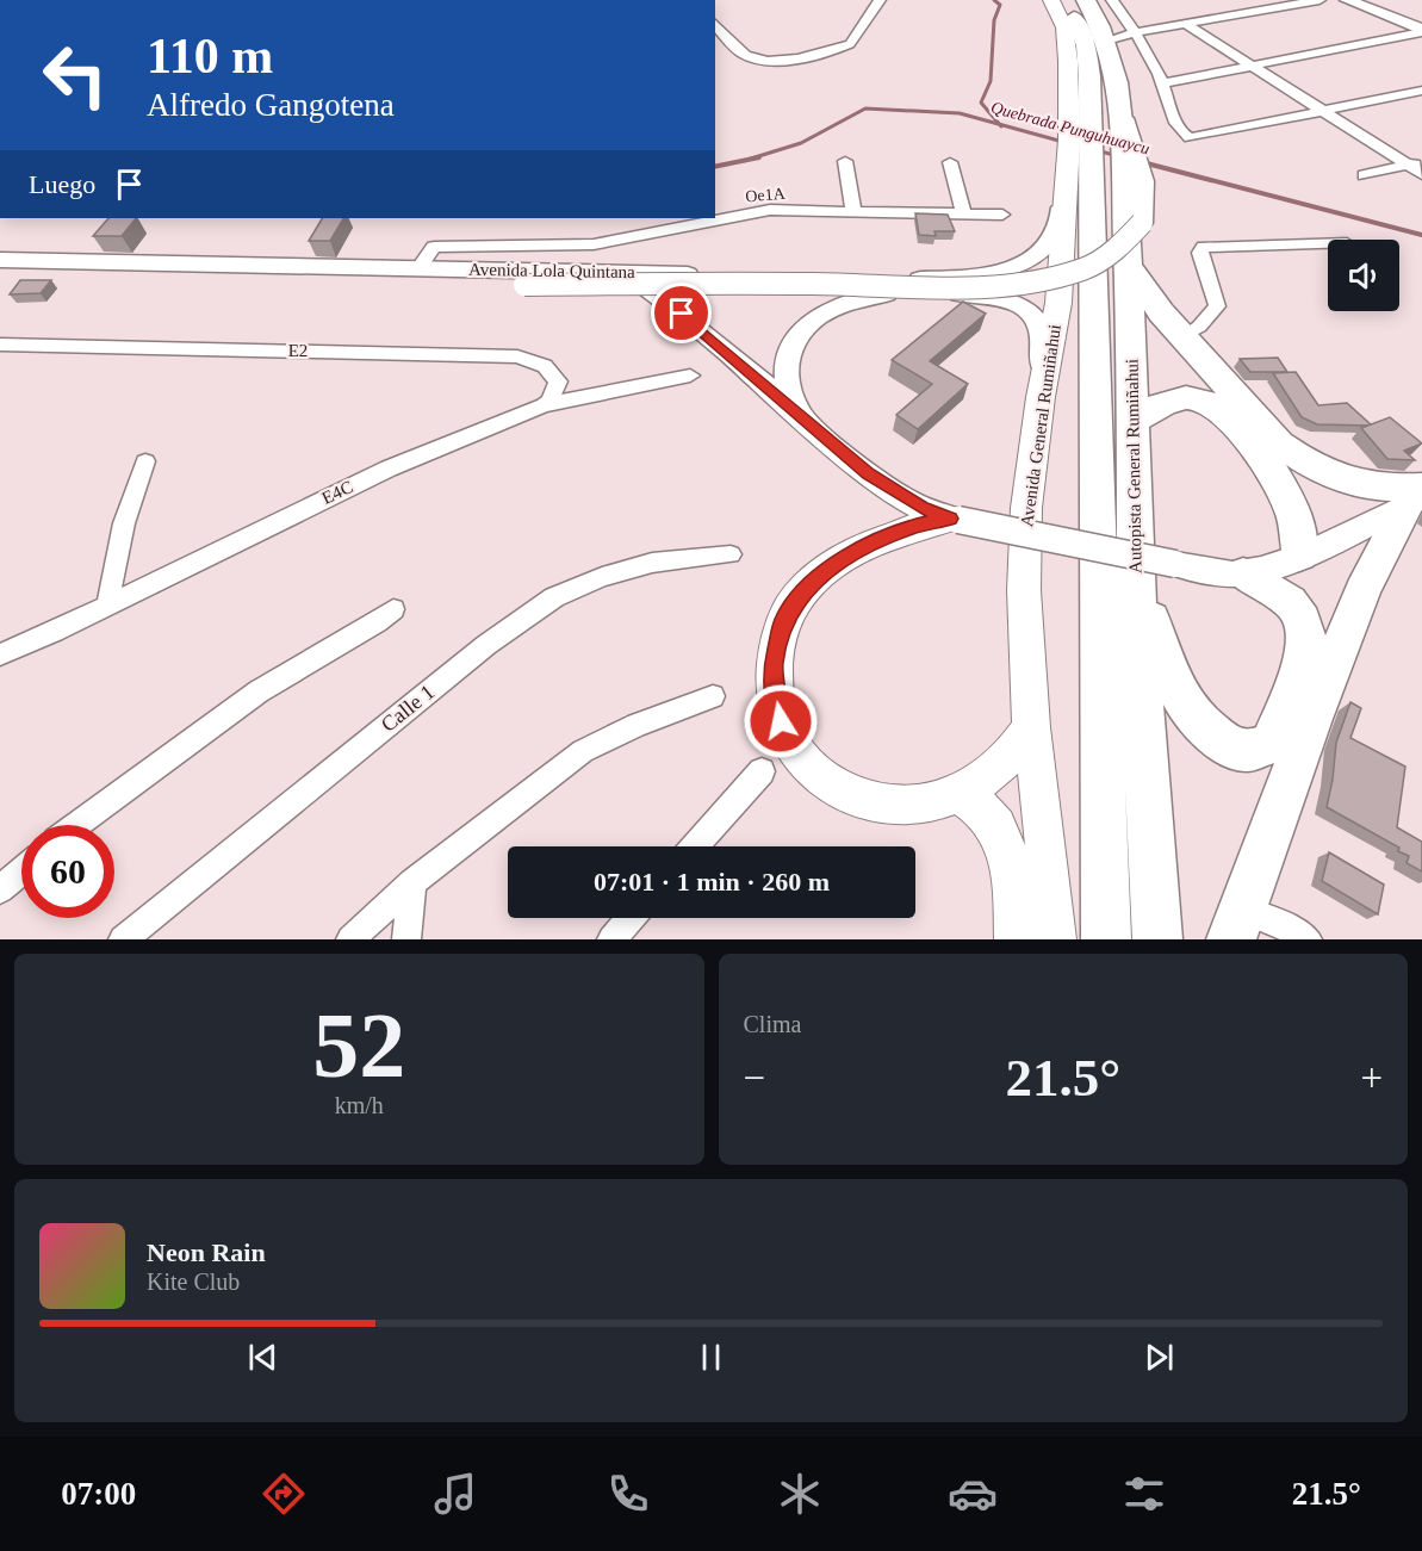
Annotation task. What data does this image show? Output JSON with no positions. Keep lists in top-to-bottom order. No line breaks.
{"streets":{"highway":["Autopista General Rumiñahui"],"main road":["Avenida Lola Quintana","Avenida General Rumiñahui"],"street":["Oe1A","E2","E4C","Calle 1"]},"crossings":[["Oe1A","Avenida Lola Quintana"],["Avenida Lola Quintana","Avenida General Rumiñahui"],["Avenida Lola Quintana","Autopista General Rumiñahui"],["E2","E4C"],["Avenida General Rumiñahui","Autopista General Rumiñahui"]],"water":["Quebrada Punguhuaycu"],"page":{"turn":["110 m","Alfredo Gangotena"],"then":"Luego","limit":"60","trip":"07:01 · 1 min · 260 m","tile":[["52","km/h"],"Clima"],"heat":["−","21.5°","+"],"song":["Neon Rain","Kite Club"],"tabs":["07:00","21.5°"]}}
